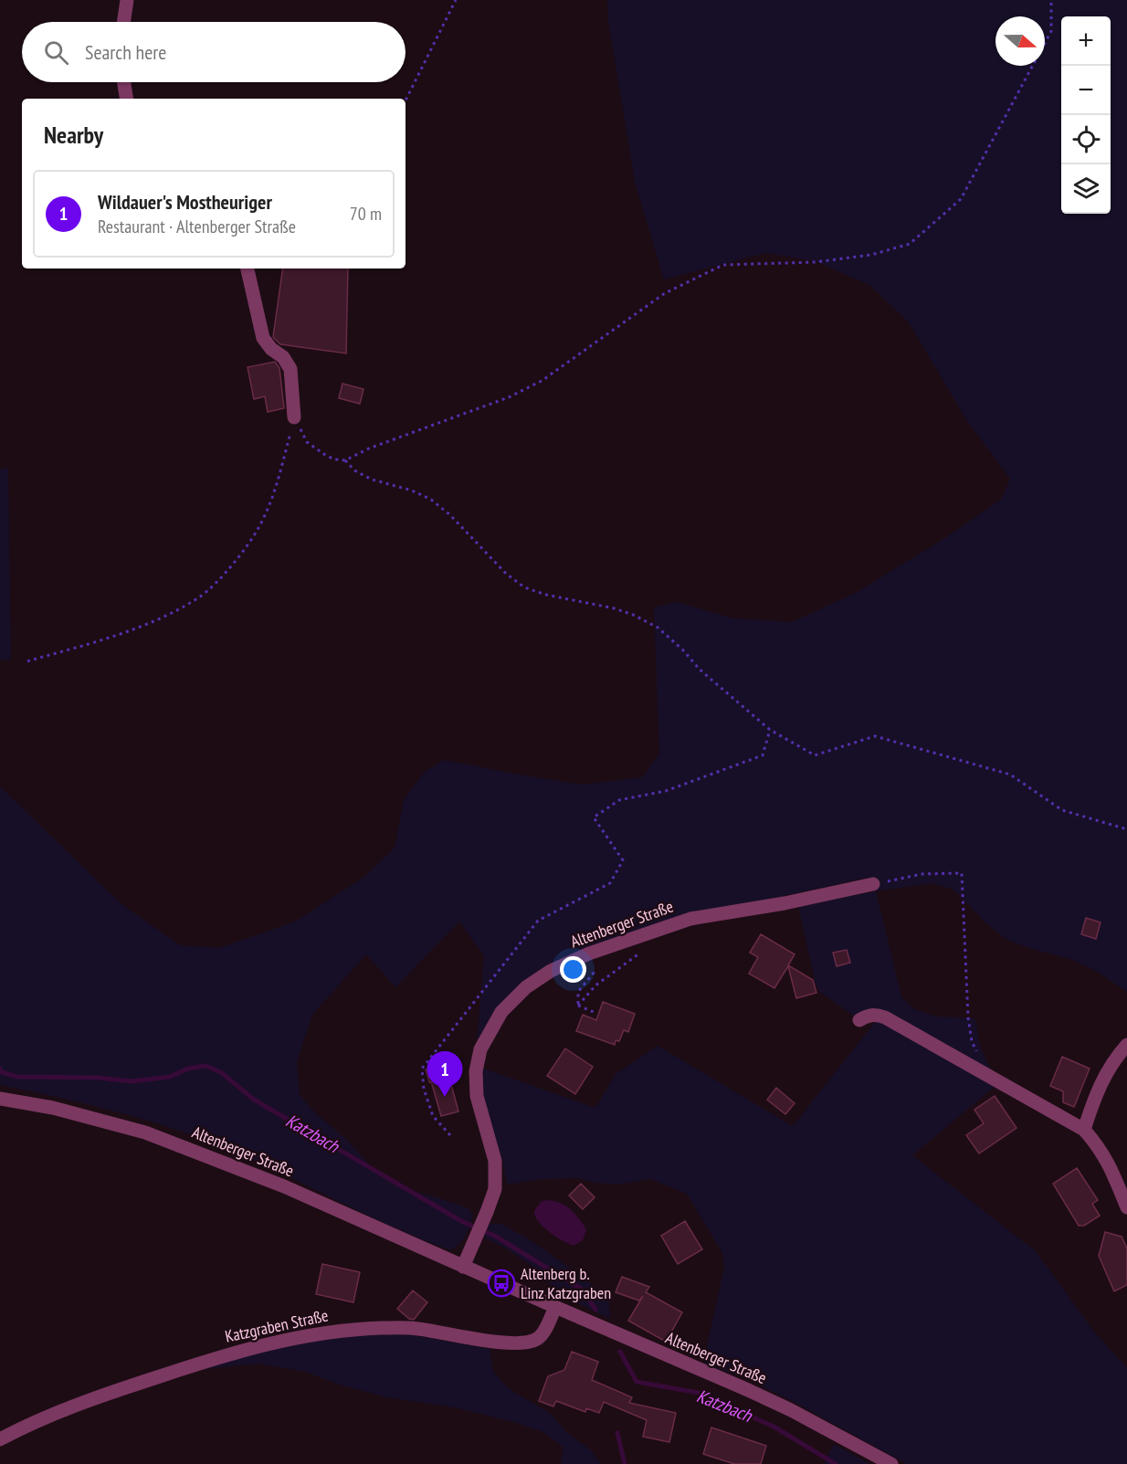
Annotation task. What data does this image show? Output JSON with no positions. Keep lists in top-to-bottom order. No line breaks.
{"streets":{"street":["Altenberger Straße","Katzgraben Straße"]},"crossings":[["Altenberger Straße","Katzgraben Straße"]],"water":["Katzbach"],"places":{"bus stop":["Altenberg b. Linz Katzgraben"]},"north":"right","page":{"map_buttons":["+","−"],"search":"Search here","heading":"Nearby","list":[{"mark":"1","name":"Wildauer's Mostheuriger","note":"Restaurant · Altenberger Straße","value":"70 m"}],"pins":"1"}}
